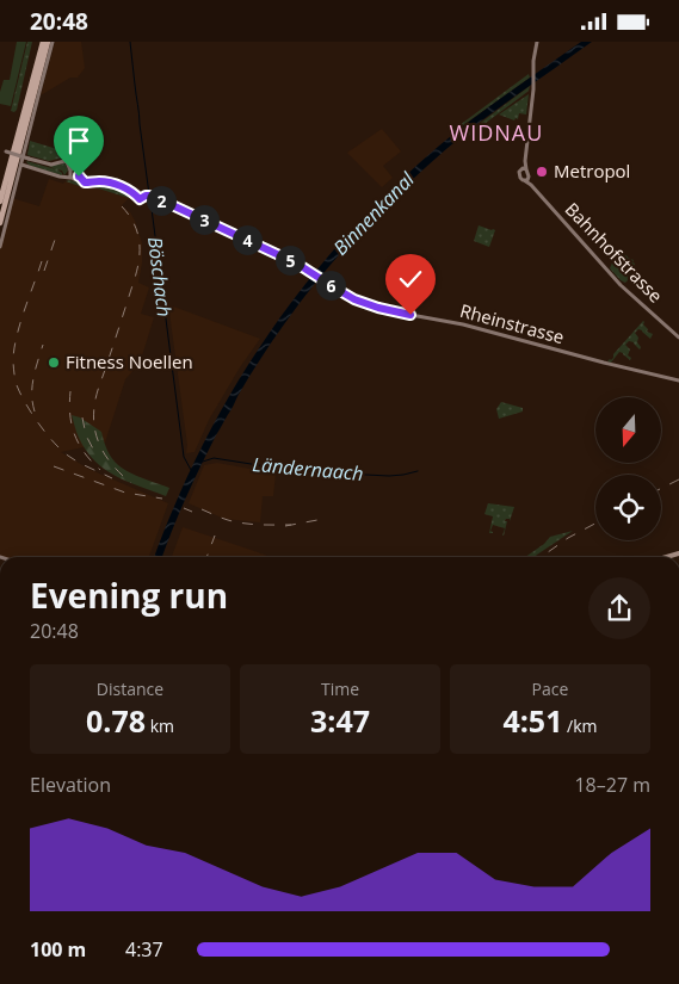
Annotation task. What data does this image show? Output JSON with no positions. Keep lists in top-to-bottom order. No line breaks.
{"streets":{"street":["Bahnhofstrasse","Rheinstrasse"]},"districts":["WIDNAU"],"water":["Binnenkanal","Böschach","Ländernaach"],"places":["Metropol","Fitness Noellen"],"north":"bottom","page":{"status":"20:48","pins":["2","3","4","5","6"],"heading":["Evening run","20:48"],"stats":[["Distance","0.78 km"],["Time","3:47"],["Pace","4:51 /km"]],"chart":["Elevation","18–27 m"],"list":[{"name":"100 m","note":"4:37"}]}}
